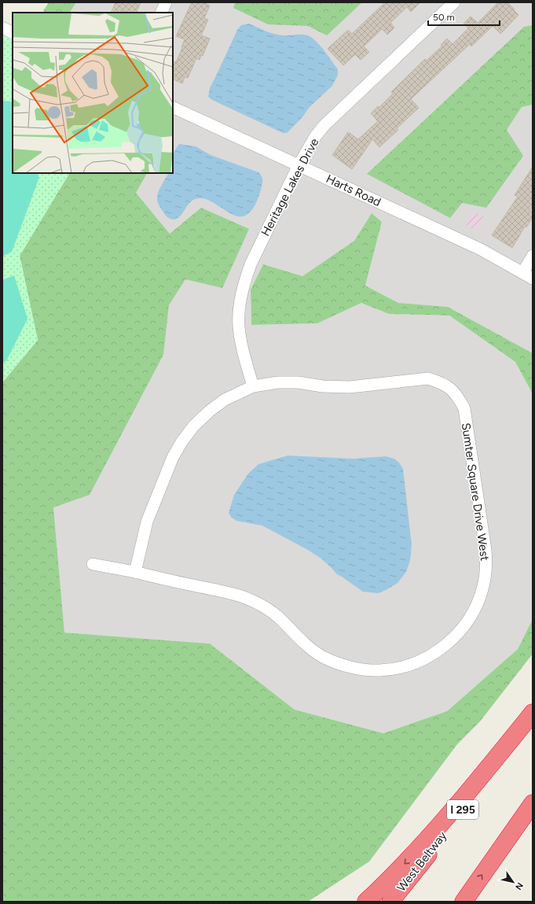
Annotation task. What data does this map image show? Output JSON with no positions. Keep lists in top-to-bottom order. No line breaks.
{"streets":{"highway":["I 295","West Beltway"],"street":["Heritage Lakes Drive","Harts Road","Sumter Square Drive West"]},"crossings":[["Heritage Lakes Drive","Harts Road"],["Heritage Lakes Drive","Sumter Square Drive West"]],"scale_bar":"50 m","north":"bottom right"}
